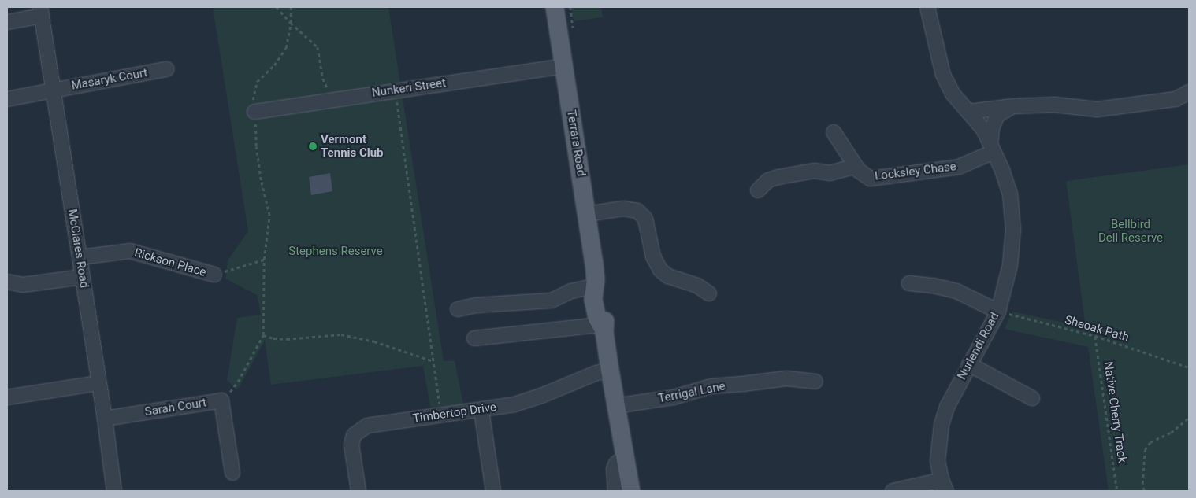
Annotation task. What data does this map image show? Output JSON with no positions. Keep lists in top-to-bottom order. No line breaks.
{"streets":{"main road":["Terrara Road"],"street":["Masaryk Court","Nunkeri Street","Locksley Chase","McClares Road","Rickson Place","Nurlendi Road","Terrigal Lane","Sarah Court","Timbertop Drive"],"path":["Sheoak Path","Native Cherry Track"]},"crossings":[["Masaryk Court","McClares Road"],["Nunkeri Street","Terrara Road"],["Terrara Road","Terrigal Lane"],["Terrara Road","Timbertop Drive"],["Locksley Chase","Nurlendi Road"],["McClares Road","Rickson Place"],["McClares Road","Sarah Court"],["Sheoak Path","Nurlendi Road"],["Sheoak Path","Native Cherry Track"]],"parks":["Bellbird Dell Reserve","Stephens Reserve"],"places":["Vermont Tennis Club"]}
